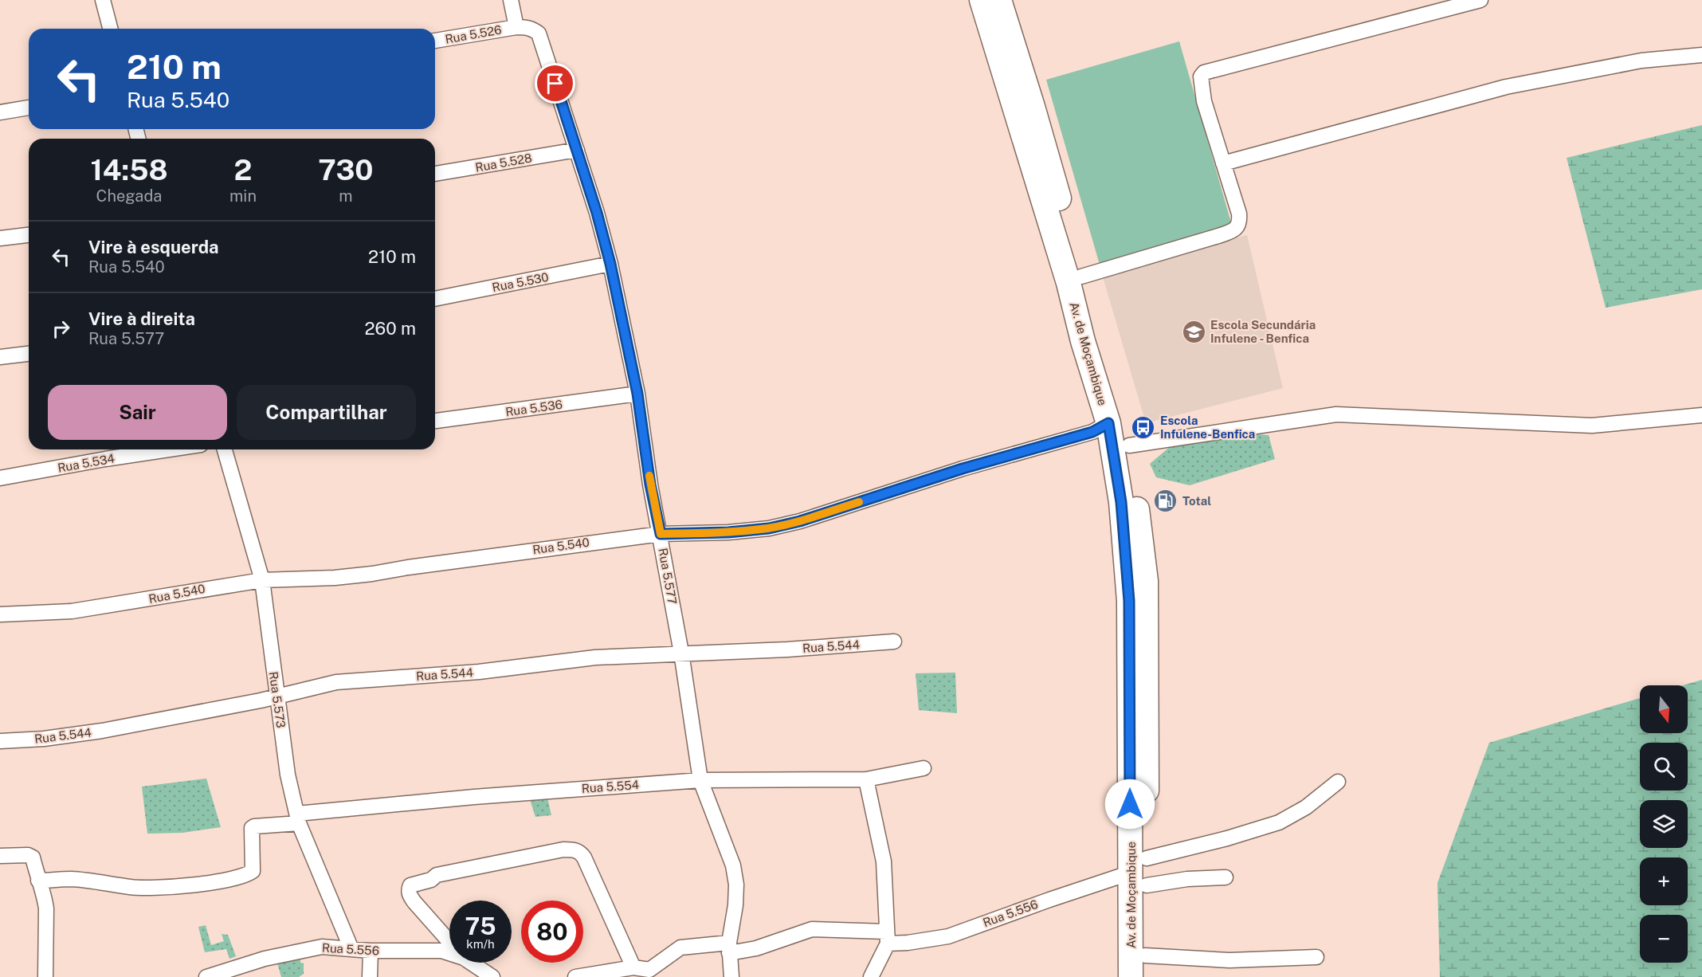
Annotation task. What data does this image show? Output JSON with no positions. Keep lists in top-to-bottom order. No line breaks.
{"streets":{"highway":["Av. de Moçambique"],"street":["Rua 5.526","Rua 5.528","Rua 5.530","Rua 5.536","Rua 5.534","Rua 5.540","Rua 5.577","Rua 5.544","Rua 5.573","Rua 5.554","Rua 5.556"]},"crossings":[["Rua 5.526","Rua 5.577"],["Rua 5.528","Rua 5.577"],["Rua 5.530","Rua 5.577"],["Av. de Moçambique","Rua 5.540"],["Av. de Moçambique","Rua 5.556"],["Rua 5.536","Rua 5.577"],["Rua 5.540","Rua 5.577"],["Rua 5.540","Rua 5.573"],["Rua 5.577","Rua 5.544"],["Rua 5.577","Rua 5.554"],["Rua 5.577","Rua 5.556"],["Rua 5.544","Rua 5.573"],["Rua 5.573","Rua 5.554"],["Rua 5.573","Rua 5.556"]],"places":{"school or university":["Escola Secundária Infulene - Benfica"],"bus stop":["Escola Infulene-Benfica"],"fuel station":["Total"]},"north":"bottom","page":{"turn":["210 m","Rua 5.540"],"eta":["14:58","Chegada","2","min","730","m"],"list":[{"name":"Vire à esquerda","note":"Rua 5.540","value":"210 m"},{"name":"Vire à direita","note":"Rua 5.577","value":"260 m"}],"buttons":["Sair","Compartilhar"],"map_buttons":["+","−"],"speed":"75 km/h","limit":"80"}}
